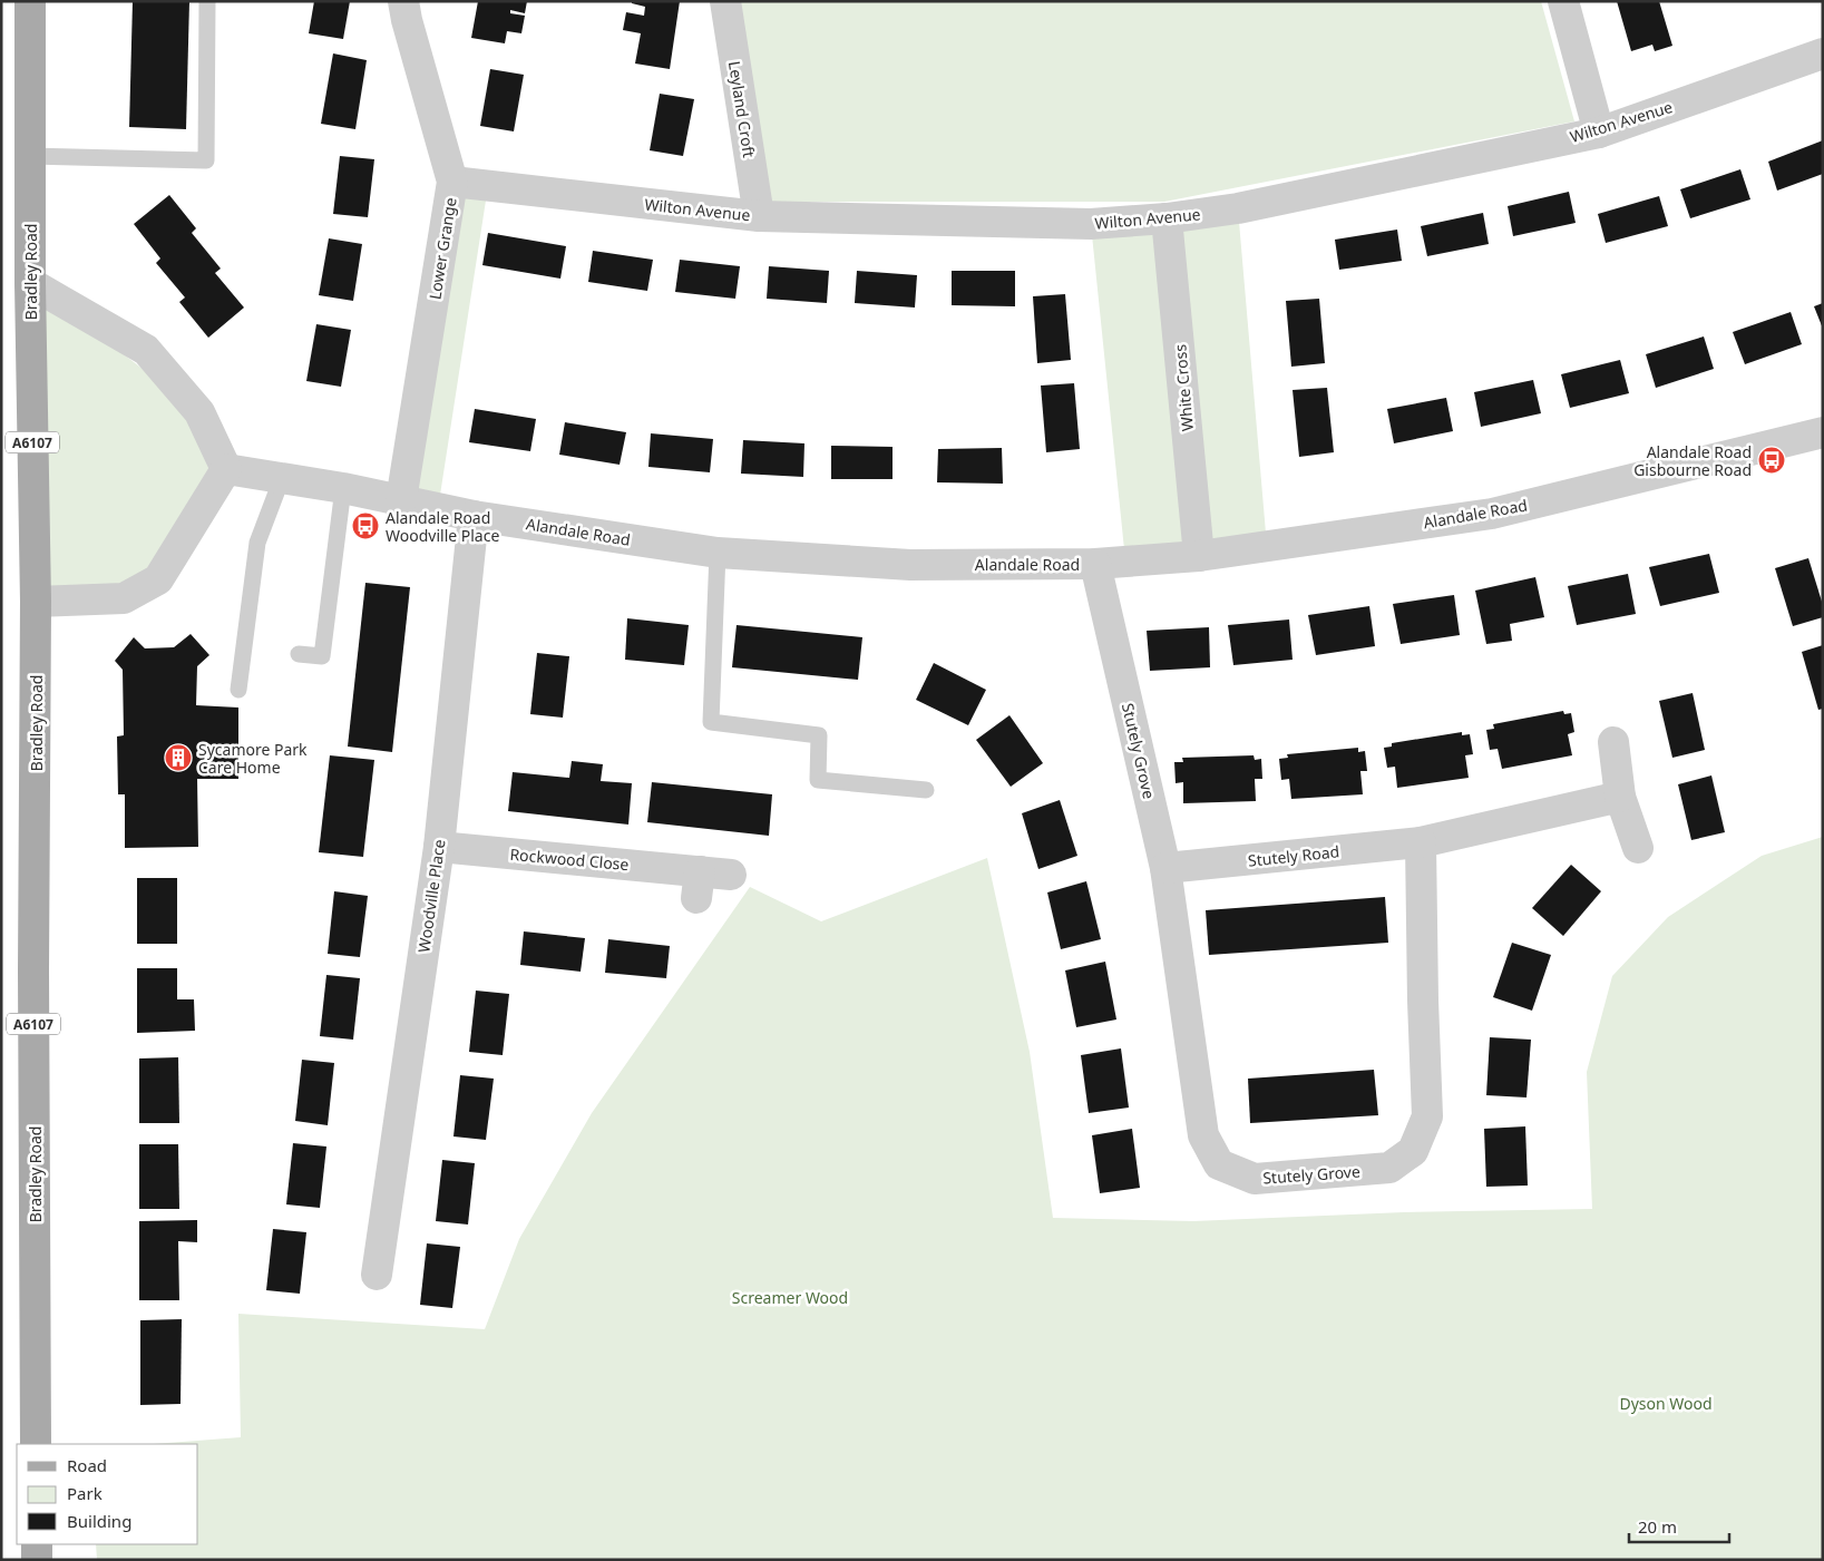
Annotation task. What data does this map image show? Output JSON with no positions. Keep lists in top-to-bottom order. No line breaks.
{"streets":{"main road":["Bradley Road","A6107"],"street":["Leyland Croft","Wilton Avenue","Lower Grange","White Cross","Alandale Road","Stutely Grove","Stutely Road","Rockwood Close","Woodville Place"]},"crossings":[["Leyland Croft","Wilton Avenue"],["Wilton Avenue","Lower Grange"],["Wilton Avenue","White Cross"],["Lower Grange","Alandale Road"],["White Cross","Alandale Road"],["Alandale Road","Stutely Grove"],["Alandale Road","Woodville Place"],["Stutely Grove","Stutely Road"],["Rockwood Close","Woodville Place"]],"parks":["Screamer Wood","Dyson Wood"],"places":{"bus stop":["Alandale Road Gisbourne Road","Alandale Road Woodville Place"],"building":["Sycamore Park Care Home"]},"legend":["Road","Park","Building"],"scale_bar":"20 m"}
